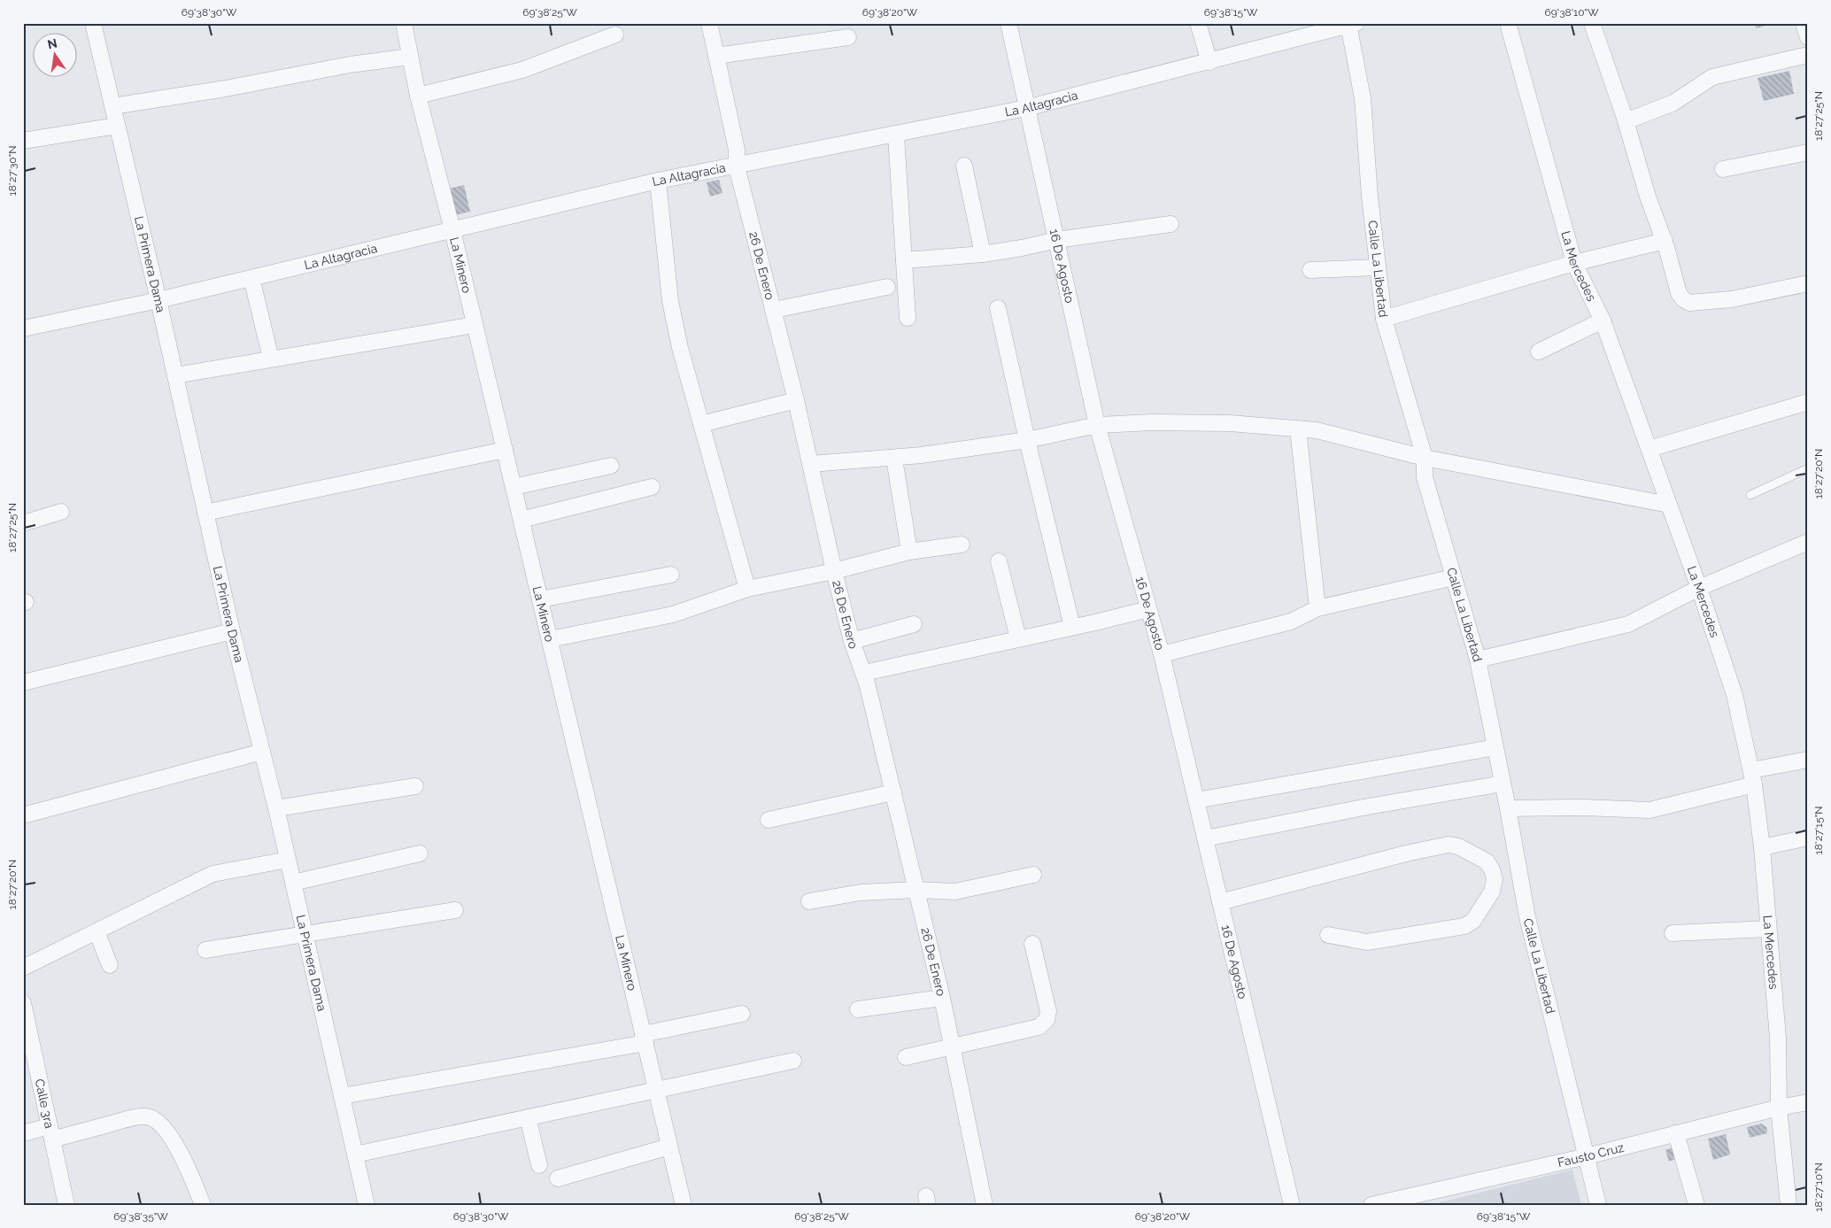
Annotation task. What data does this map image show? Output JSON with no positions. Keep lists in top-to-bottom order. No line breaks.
{"streets":{"street":["La Altagracia","La Primera Dama","La Minero","26 De Enero","La Mercedes","16 De Agosto","Calle La Libertad","Calle 3ra","Fausto Cruz"]},"crossings":[["La Altagracia","La Primera Dama"],["La Altagracia","La Minero"],["La Altagracia","26 De Enero"],["La Altagracia","16 De Agosto"],["La Altagracia","Calle La Libertad"],["La Mercedes","Fausto Cruz"],["Calle La Libertad","Fausto Cruz"]],"north":"top","coordinates":["69°38'30\"W","69°38'25\"W","69°38'20\"W","69°38'15\"W","69°38'10\"W","18°27'25\"N","18°27'30\"N","18°27'20\"N","18°27'15\"N","18°27'10\"N","69°38'35\"W"]}
